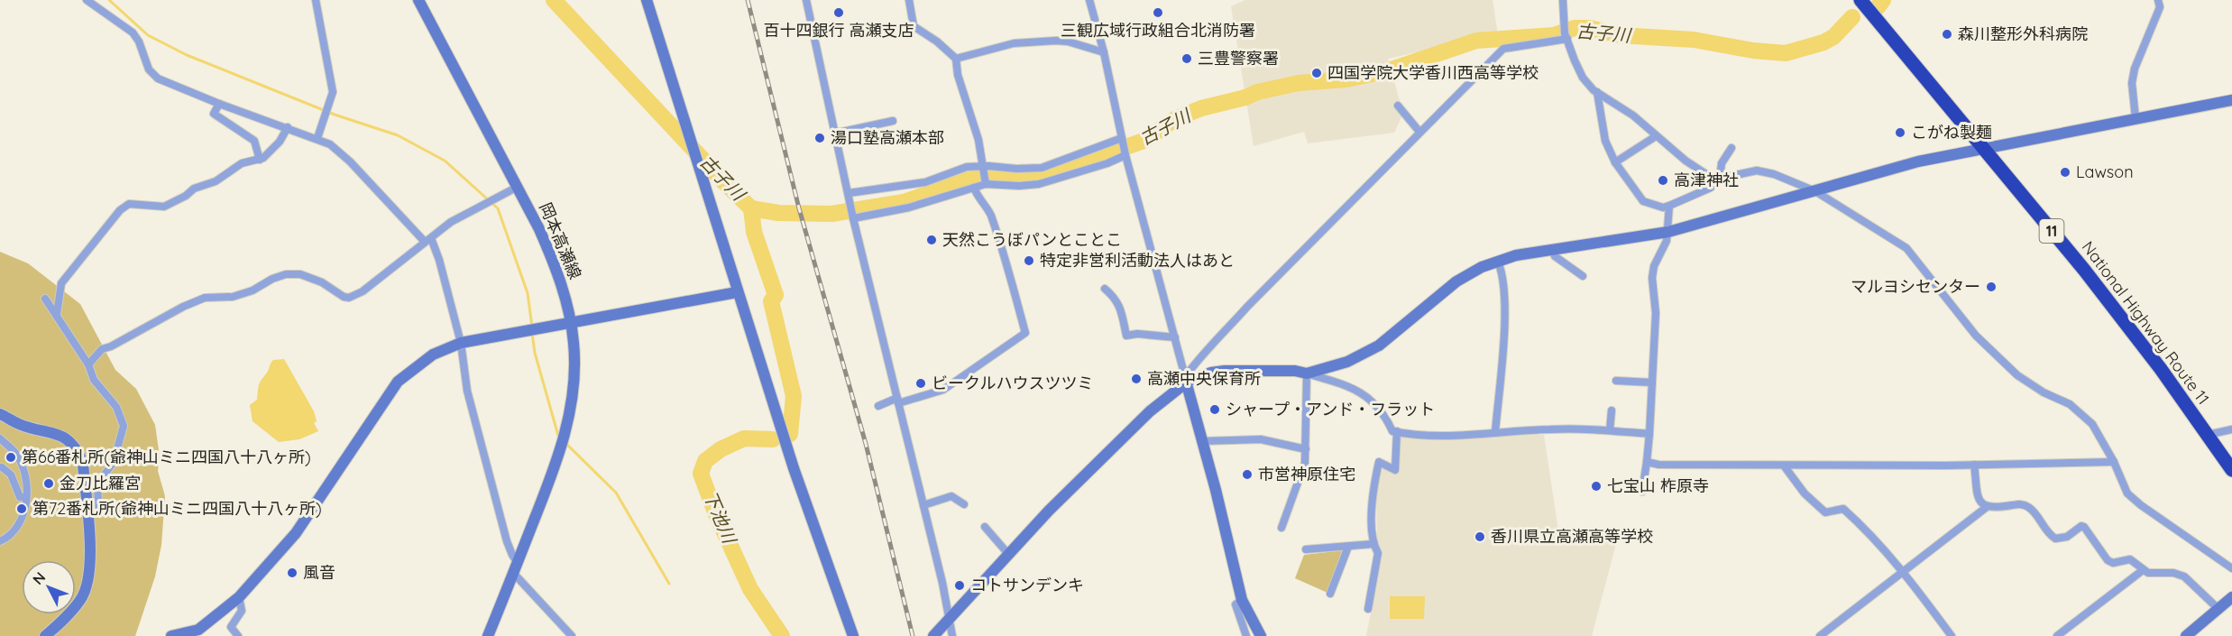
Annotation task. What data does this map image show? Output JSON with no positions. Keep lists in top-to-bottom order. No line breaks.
{"streets":{"highway":["11","National Highway Route 11"],"street":["岡本高瀬線"]},"water":["古子川","下池川"],"places":["百十四銀行 高瀬支店","三観広域行政組合北消防署","森川整形外科病院","三豊警察署","四国学院大学香川西高等学校","こがね製麺","湯口塾高瀬本部","Lawson","高津神社","天然こうぼパンとことこ","特定非営利活動法人はあと","マルヨシセンター","高瀬中央保育所","ビークルハウスツツミ","シャープ・アンド・フラット","第66番札所(爺神山ミニ四国八十八ヶ所)","市営神原住宅","金刀比羅宮","七宝山 柞原寺","第72番札所(爺神山ミニ四国八十八ヶ所)","香川県立高瀬高等学校","風音","コトサンデンキ"],"north":"top left"}
